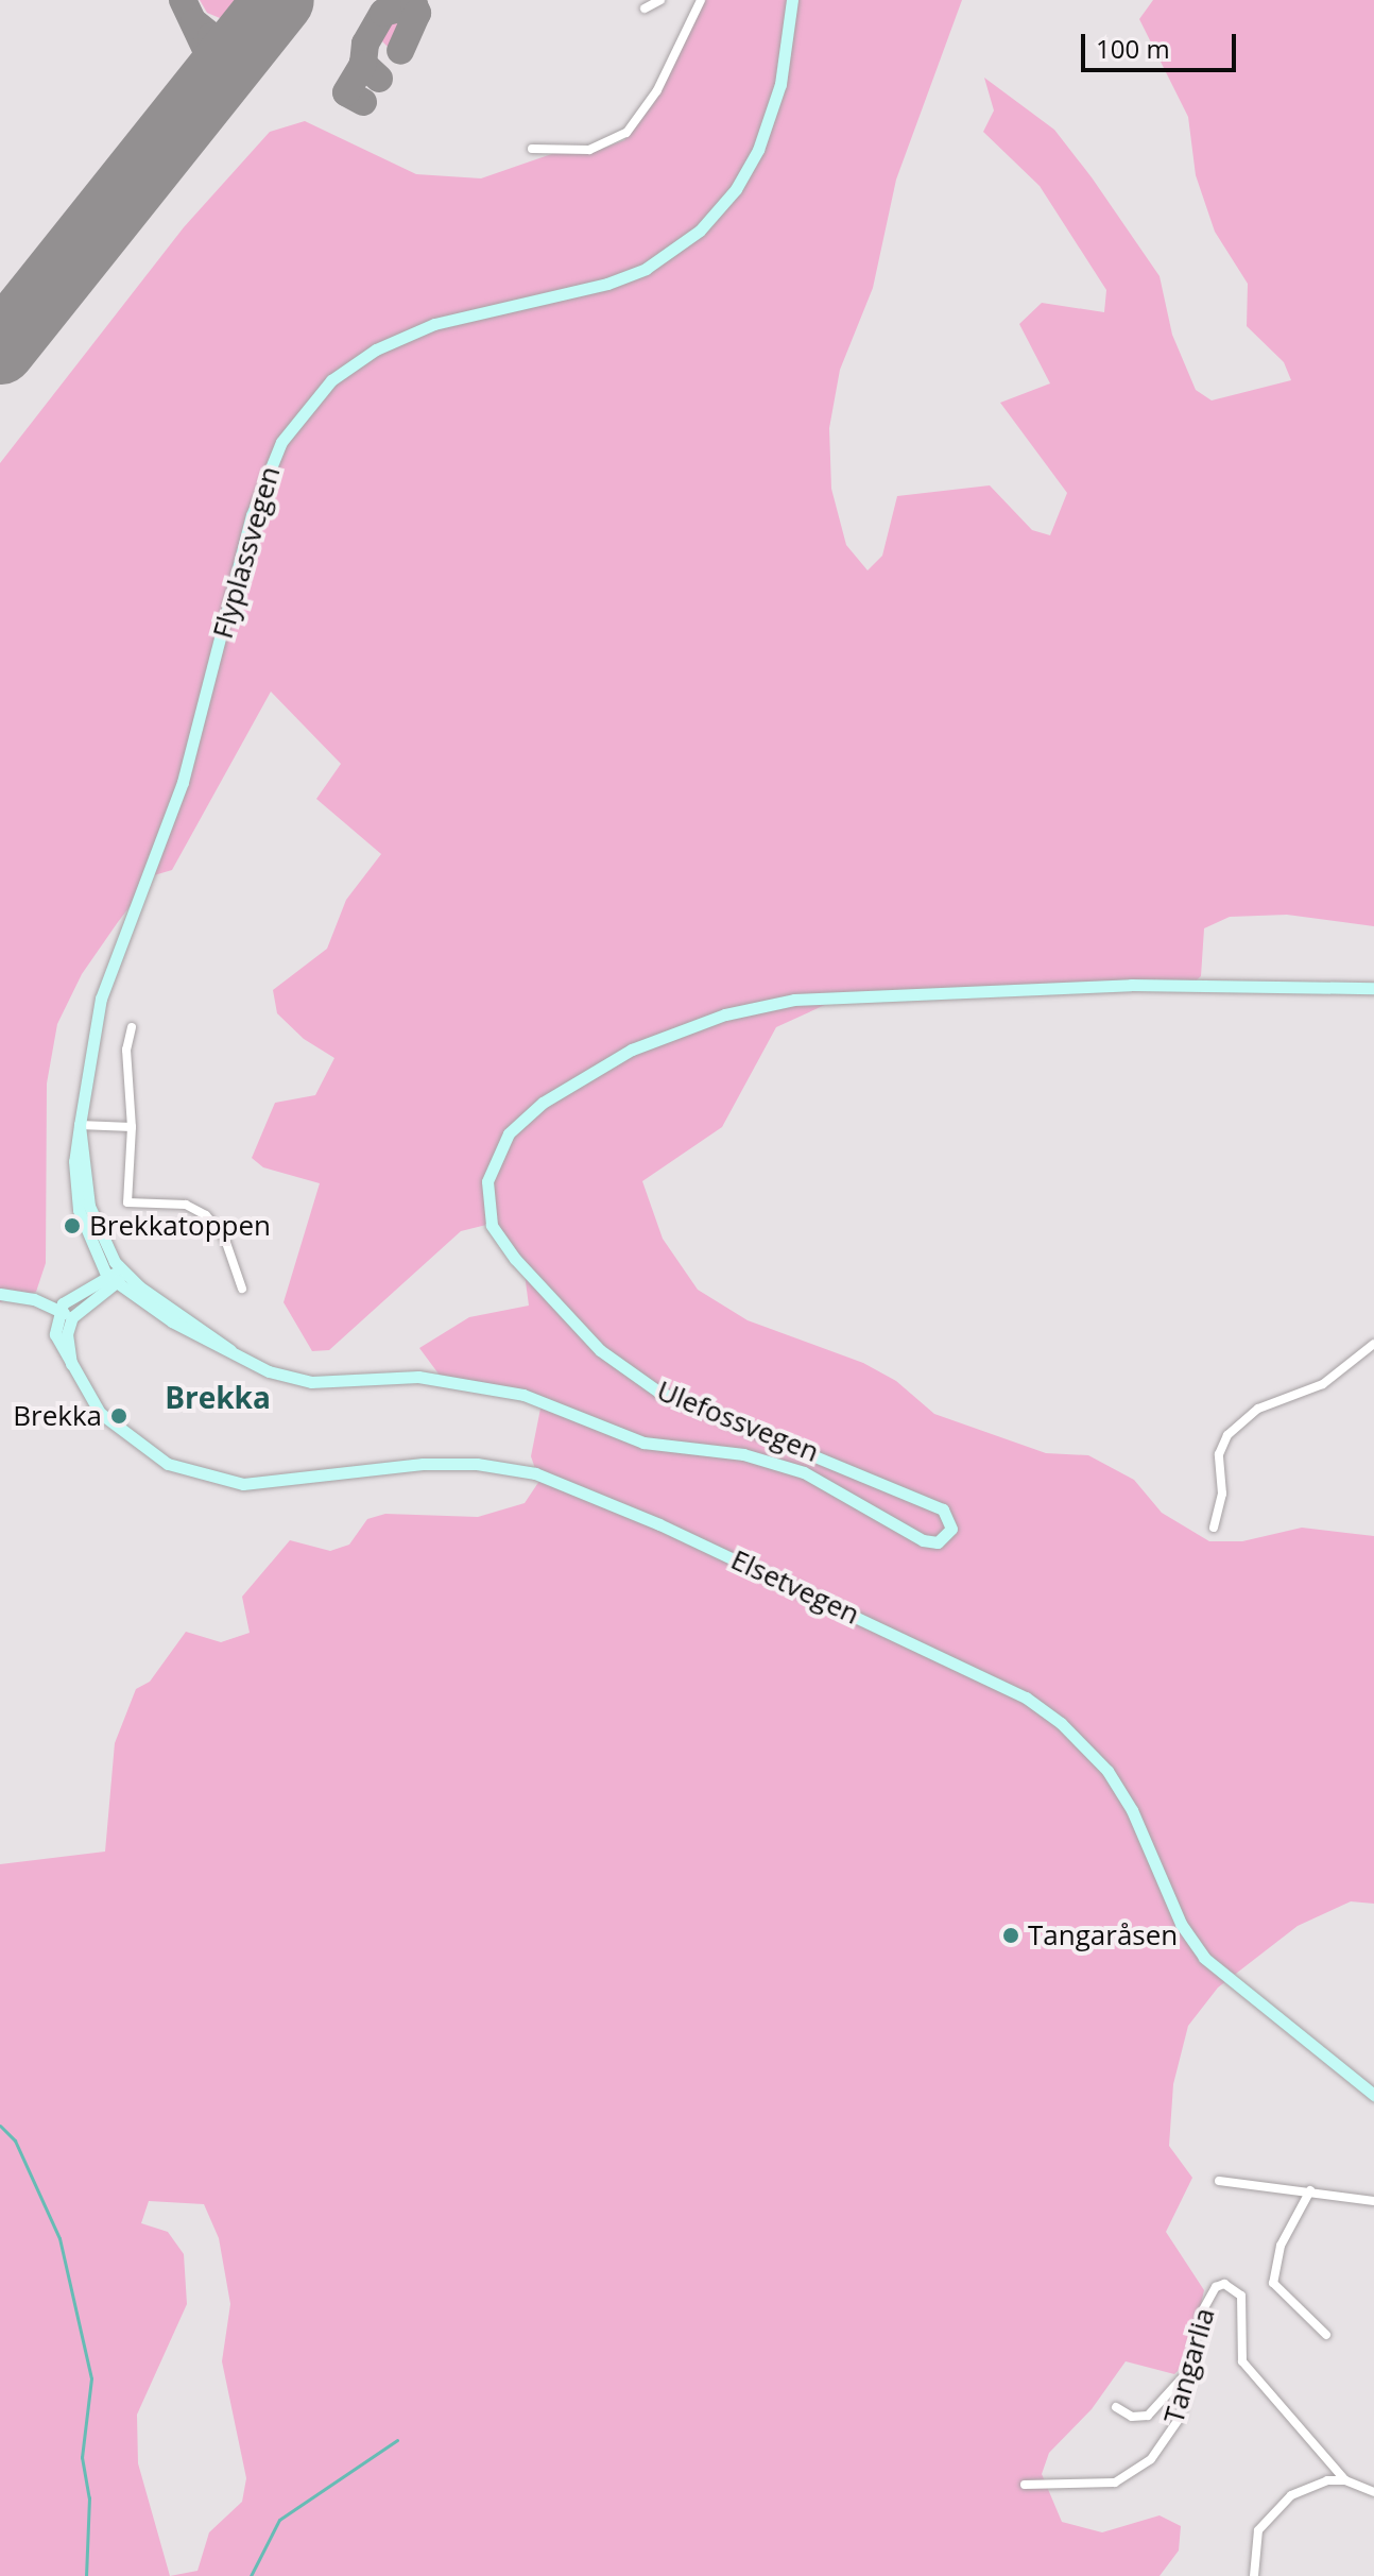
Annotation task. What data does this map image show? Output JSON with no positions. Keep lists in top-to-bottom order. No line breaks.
{"streets":{"main road":["Flyplassvegen","Ulefossvegen","Elsetvegen"],"street":["Tangarlia"]},"crossings":[["Flyplassvegen","Ulefossvegen"]],"districts":["Brekka"],"places":["Brekkatoppen","Brekka","Tangaråsen"],"scale_bar":"100 m"}
